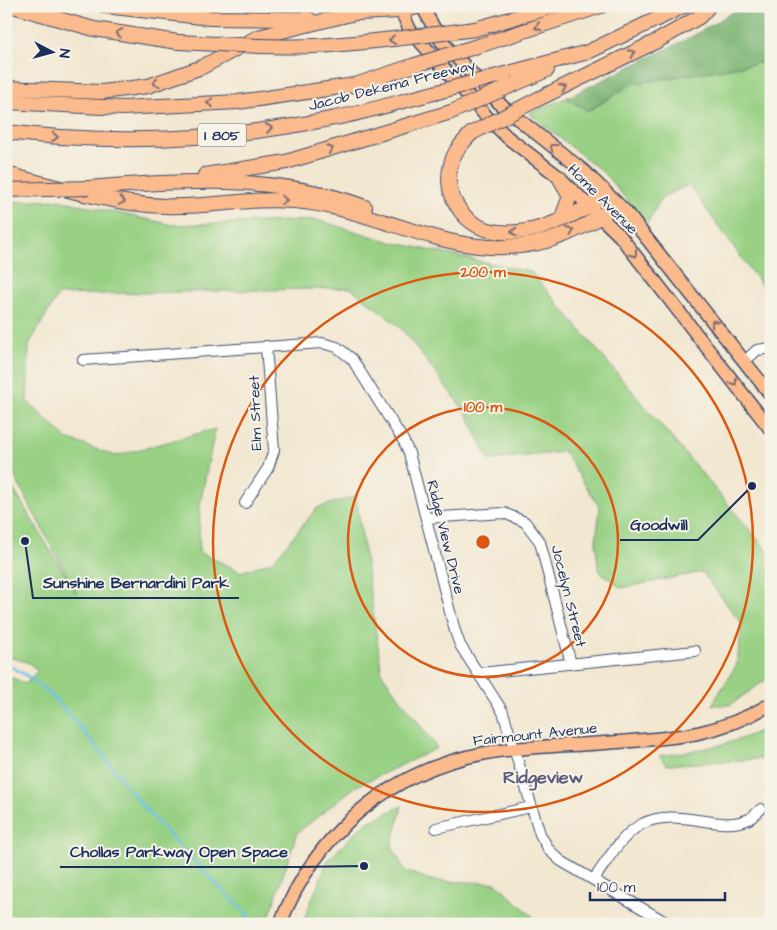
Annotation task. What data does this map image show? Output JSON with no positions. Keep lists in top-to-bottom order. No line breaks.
{"streets":{"highway":["Jacob Dekema Freeway","I 805"],"main road":["Home Avenue","Fairmount Avenue"],"street":["Elm Street","Ridge View Drive","Jocelyn Street"]},"crossings":[["Elm Street","Ridge View Drive"],["Ridge View Drive","Jocelyn Street"],["Ridge View Drive","Fairmount Avenue"]],"districts":["Ridgeview"],"places":["Goodwill","Sunshine Bernardini Park","Chollas Parkway Open Space"],"scale_bar":"100 m","north":"right","rings":["200 m","100 m"]}
